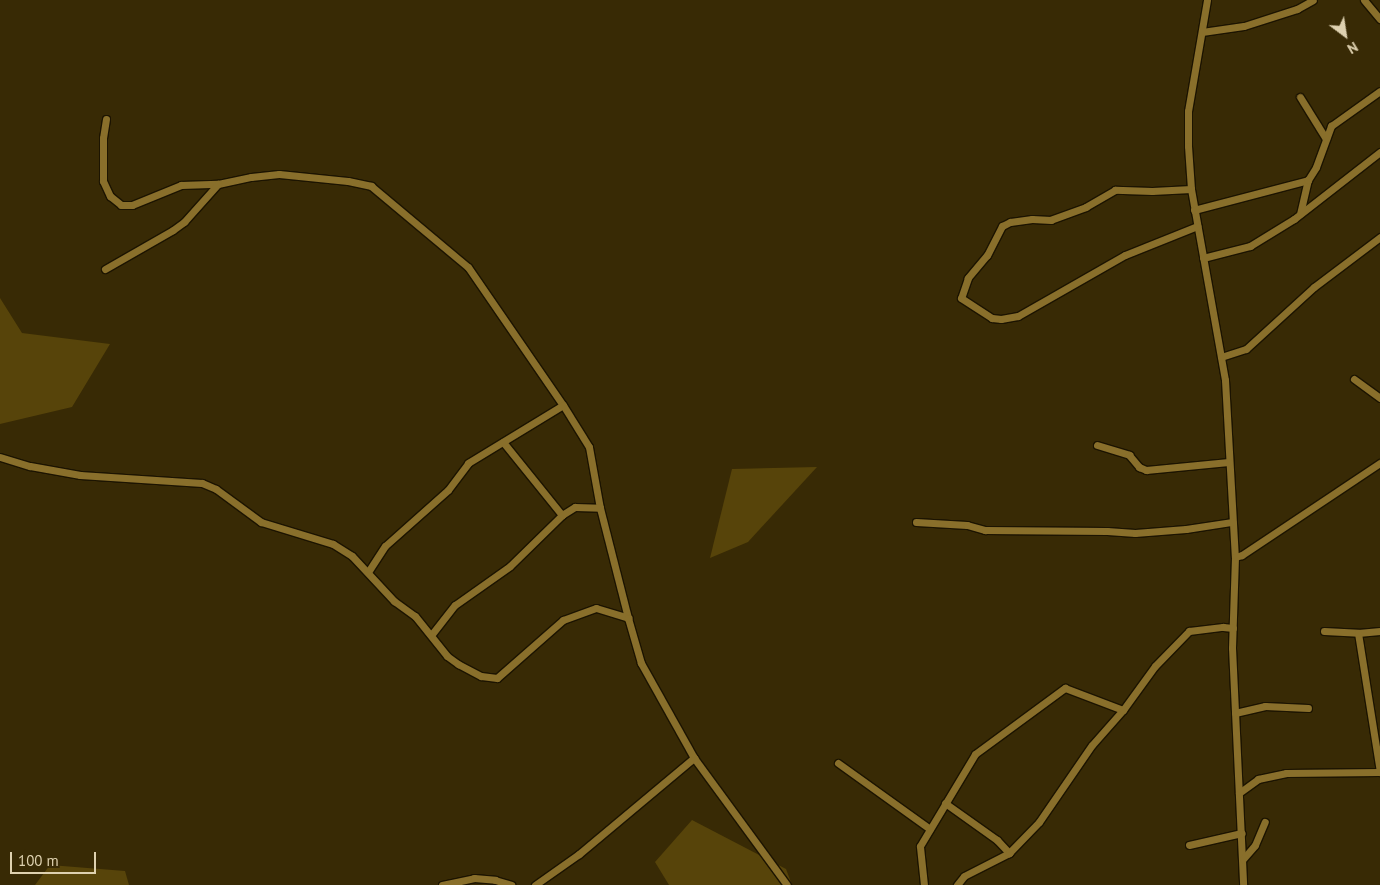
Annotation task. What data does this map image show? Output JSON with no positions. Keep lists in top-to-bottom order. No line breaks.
{"scale_bar":"100 m","north":"bottom right"}
